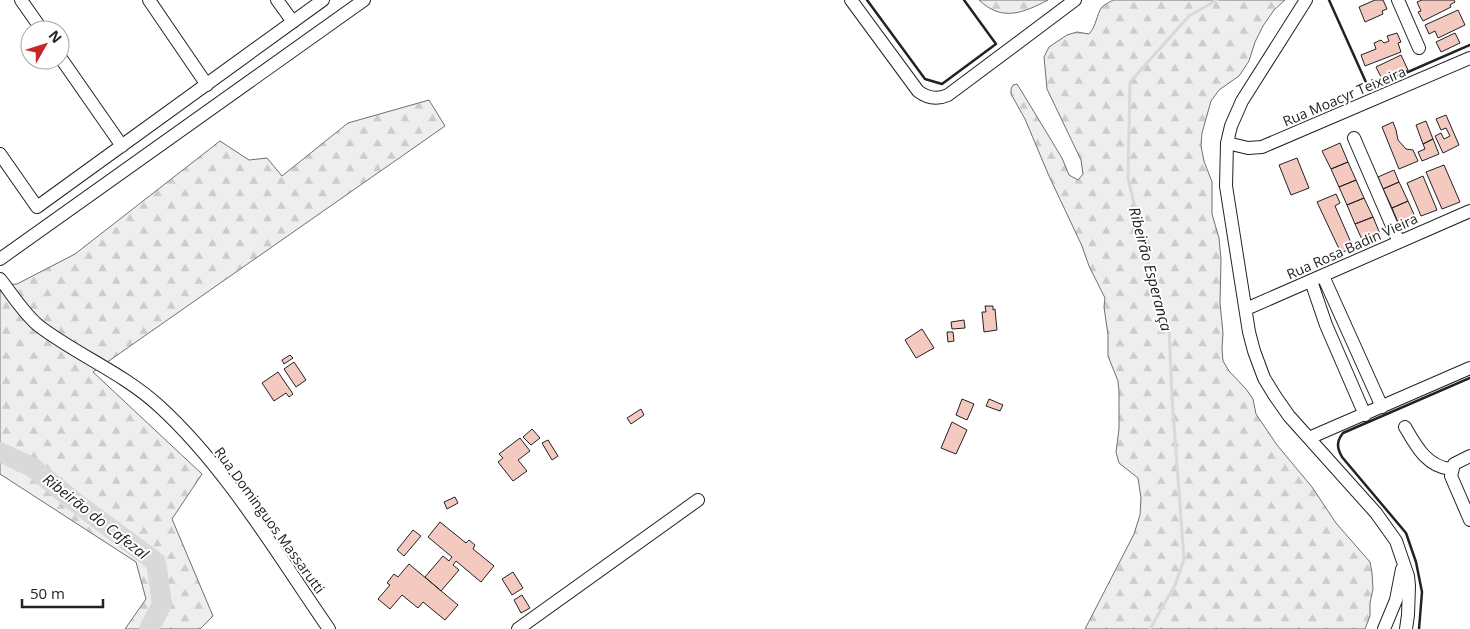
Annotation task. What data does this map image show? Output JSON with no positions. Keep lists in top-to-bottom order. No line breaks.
{"streets":{"street":["Rua Moacyr Teixeira","Rua Rosa Badin Vieira","Rua Dominguos Massarutti"]},"water":["Ribeirão Esperança","Ribeirão do Cafezal"],"scale_bar":"50 m","north":"top right"}
